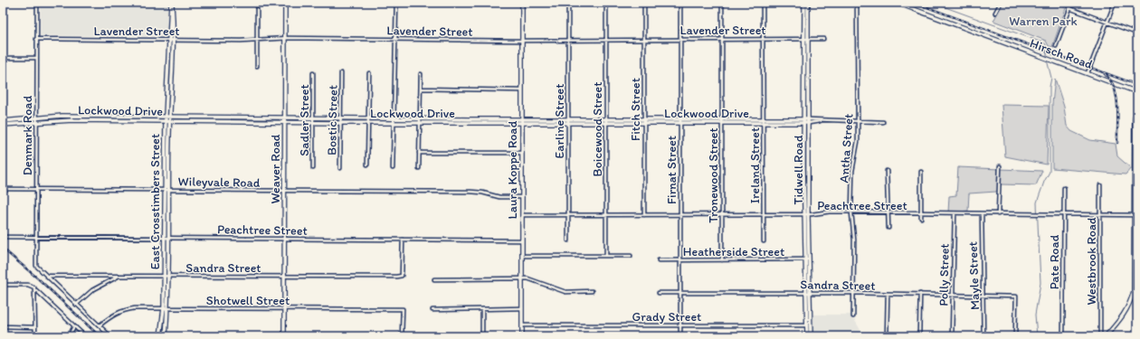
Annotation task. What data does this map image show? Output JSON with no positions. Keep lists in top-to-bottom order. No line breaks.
{"streets":{"main road":["Hirsch Road","Lockwood Drive","Weaver Road","Laura Koppe Road","Tidwell Road","East Crosstimbers Street"],"street":["Lavender Street","Fitch Street","Sadler Street","Bostic Street","Earline Street","Boicewood Street","Denmark Road","Antha Street","Ireland Street","Firnat Street","Tronewood Street","Wileyvale Road","Peachtree Street","Heatherside Street","Westbrook Road","Pate Road","Sandra Street","Polly Street","Mayle Street","Shotwell Street","Grady Street"]},"crossings":[["Lavender Street","Fitch Street"],["Lavender Street","Earline Street"],["Lavender Street","Boicewood Street"],["Lavender Street","Denmark Road"],["Lavender Street","Ireland Street"],["Lavender Street","Weaver Road"],["Lavender Street","Laura Koppe Road"],["Lavender Street","Firnat Street"],["Lavender Street","Tidwell Road"],["Lavender Street","Tronewood Street"],["Lavender Street","East Crosstimbers Street"],["Fitch Street","Lockwood Drive"],["Fitch Street","Peachtree Street"],["Lockwood Drive","Sadler Street"],["Lockwood Drive","Bostic Street"],["Lockwood Drive","Earline Street"],["Lockwood Drive","Boicewood Street"],["Lockwood Drive","Denmark Road"],["Lockwood Drive","Antha Street"],["Lockwood Drive","Ireland Street"],["Lockwood Drive","Weaver Road"],["Lockwood Drive","Laura Koppe Road"],["Lockwood Drive","Firnat Street"],["Lockwood Drive","Tidwell Road"],["Lockwood Drive","Tronewood Street"],["Lockwood Drive","East Crosstimbers Street"],["Earline Street","Peachtree Street"],["Boicewood Street","Peachtree Street"],["Denmark Road","Wileyvale Road"],["Denmark Road","Peachtree Street"],["Denmark Road","Sandra Street"],["Antha Street","Peachtree Street"],["Antha Street","Sandra Street"],["Ireland Street","Peachtree Street"],["Weaver Road","Wileyvale Road"],["Weaver Road","Peachtree Street"],["Weaver Road","Sandra Street"],["Weaver Road","Shotwell Street"],["Laura Koppe Road","Wileyvale Road"],["Laura Koppe Road","Peachtree Street"],["Laura Koppe Road","Grady Street"],["Firnat Street","Peachtree Street"],["Firnat Street","Heatherside Street"],["Firnat Street","Sandra Street"],["Firnat Street","Grady Street"],["Tidwell Road","Peachtree Street"],["Tidwell Road","Heatherside Street"],["Tidwell Road","Sandra Street"],["Tidwell Road","Grady Street"],["Tronewood Street","Peachtree Street"],["Tronewood Street","Heatherside Street"],["Wileyvale Road","East Crosstimbers Street"],["East Crosstimbers Street","Peachtree Street"],["East Crosstimbers Street","Sandra Street"],["East Crosstimbers Street","Shotwell Street"],["Peachtree Street","Westbrook Road"],["Peachtree Street","Pate Road"],["Peachtree Street","Sandra Street"],["Peachtree Street","Polly Street"],["Peachtree Street","Mayle Street"],["Sandra Street","Polly Street"],["Sandra Street","Mayle Street"]],"parks":["Warren Park"]}
